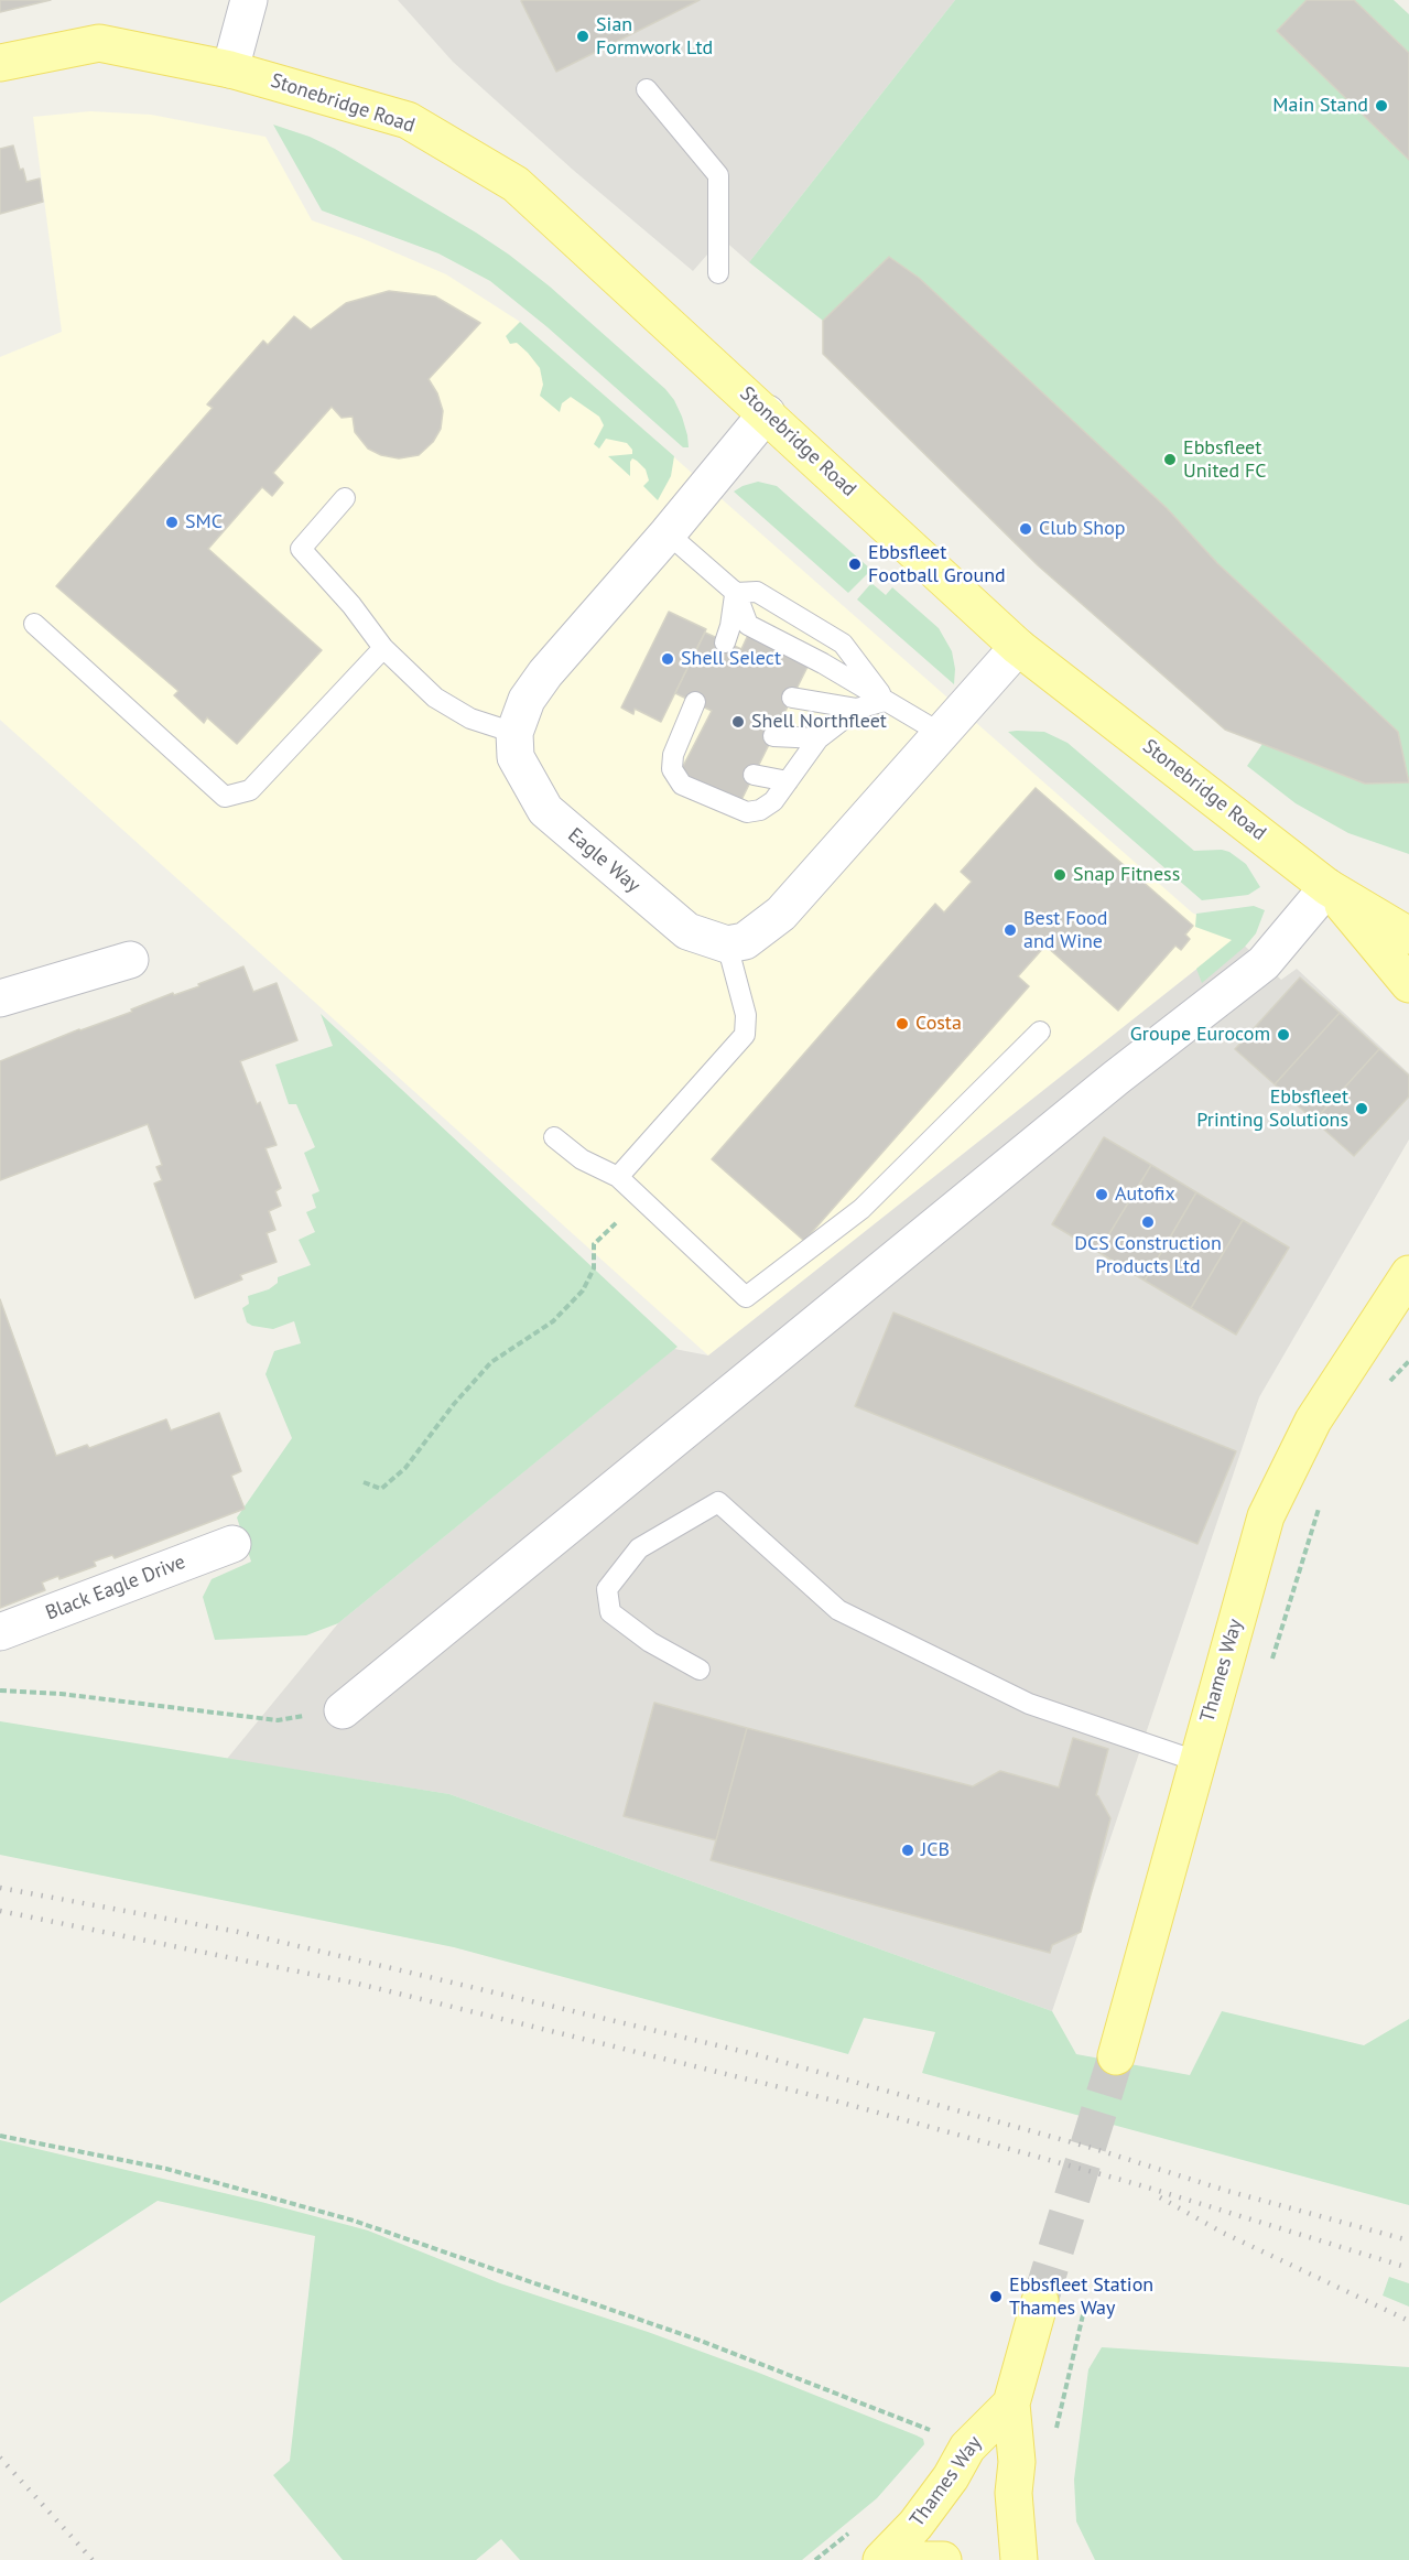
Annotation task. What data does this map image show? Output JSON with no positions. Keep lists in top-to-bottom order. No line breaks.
{"streets":{"main road":["Stonebridge Road","Thames Way"],"street":["Eagle Way","Black Eagle Drive"]},"crossings":[["Stonebridge Road","Eagle Way"]],"places":["Sian Formwork Ltd","Main Stand","Ebbsfleet United FC","SMC","Club Shop","Ebbsfleet Football Ground","Shell Select","Shell Northfleet","Snap Fitness","Best Food and Wine","Costa","Groupe Eurocom","Ebbsfleet Printing Solutions","Autofix","DCS Construction Products Ltd","JCB","Ebbsfleet Station Thames Way"]}
